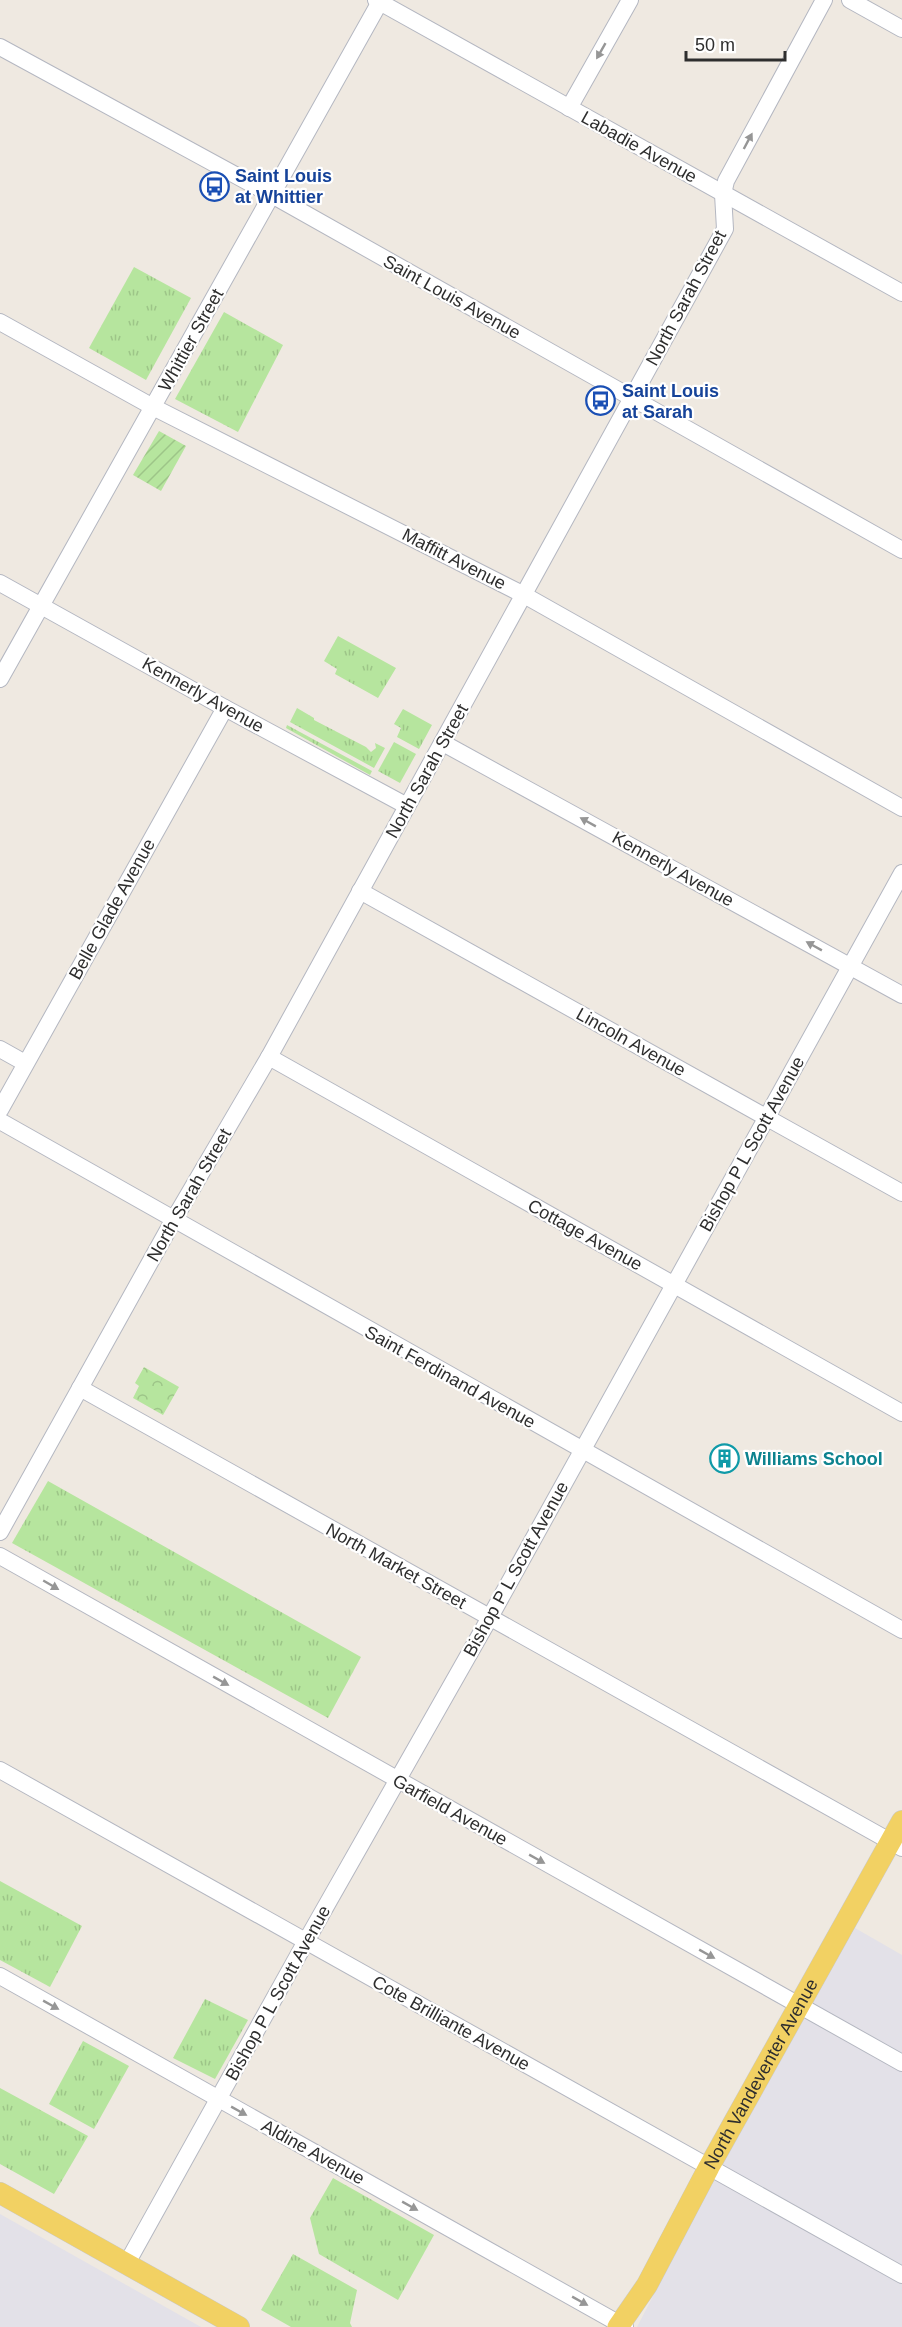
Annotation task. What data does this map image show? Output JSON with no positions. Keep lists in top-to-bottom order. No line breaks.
{"streets":{"main road":["North Vandeventer Avenue"],"street":["Labadie Avenue","Saint Louis Avenue","North Sarah Street","Whittier Street","Maffitt Avenue","Kennerly Avenue","Belle Glade Avenue","Lincoln Avenue","Bishop P L Scott Avenue","Cottage Avenue","Saint Ferdinand Avenue","North Market Street","Garfield Avenue","Cote Brilliante Avenue","Aldine Avenue"]},"crossings":[["Labadie Avenue","North Sarah Street"],["Labadie Avenue","Whittier Street"],["Saint Louis Avenue","North Sarah Street"],["Saint Louis Avenue","Whittier Street"],["North Sarah Street","Maffitt Avenue"],["North Sarah Street","Kennerly Avenue"],["North Sarah Street","Lincoln Avenue"],["North Sarah Street","Cottage Avenue"],["North Sarah Street","Saint Ferdinand Avenue"],["North Sarah Street","North Market Street"],["Whittier Street","Maffitt Avenue"],["Whittier Street","Kennerly Avenue"],["Kennerly Avenue","Belle Glade Avenue"],["Kennerly Avenue","Bishop P L Scott Avenue"],["Lincoln Avenue","Bishop P L Scott Avenue"],["Bishop P L Scott Avenue","Cottage Avenue"],["Bishop P L Scott Avenue","Saint Ferdinand Avenue"],["Bishop P L Scott Avenue","North Market Street"],["Bishop P L Scott Avenue","Garfield Avenue"],["Bishop P L Scott Avenue","Cote Brilliante Avenue"],["Bishop P L Scott Avenue","Aldine Avenue"],["North Market Street","North Vandeventer Avenue"],["Garfield Avenue","North Vandeventer Avenue"],["Cote Brilliante Avenue","North Vandeventer Avenue"],["North Vandeventer Avenue","Aldine Avenue"]],"one_way":["Kennerly Avenue","Garfield Avenue","Aldine Avenue"],"places":{"bus stop":["Saint Louis at Whittier","Saint Louis at Sarah"],"building":["Williams School"]},"scale_bar":"50 m"}
